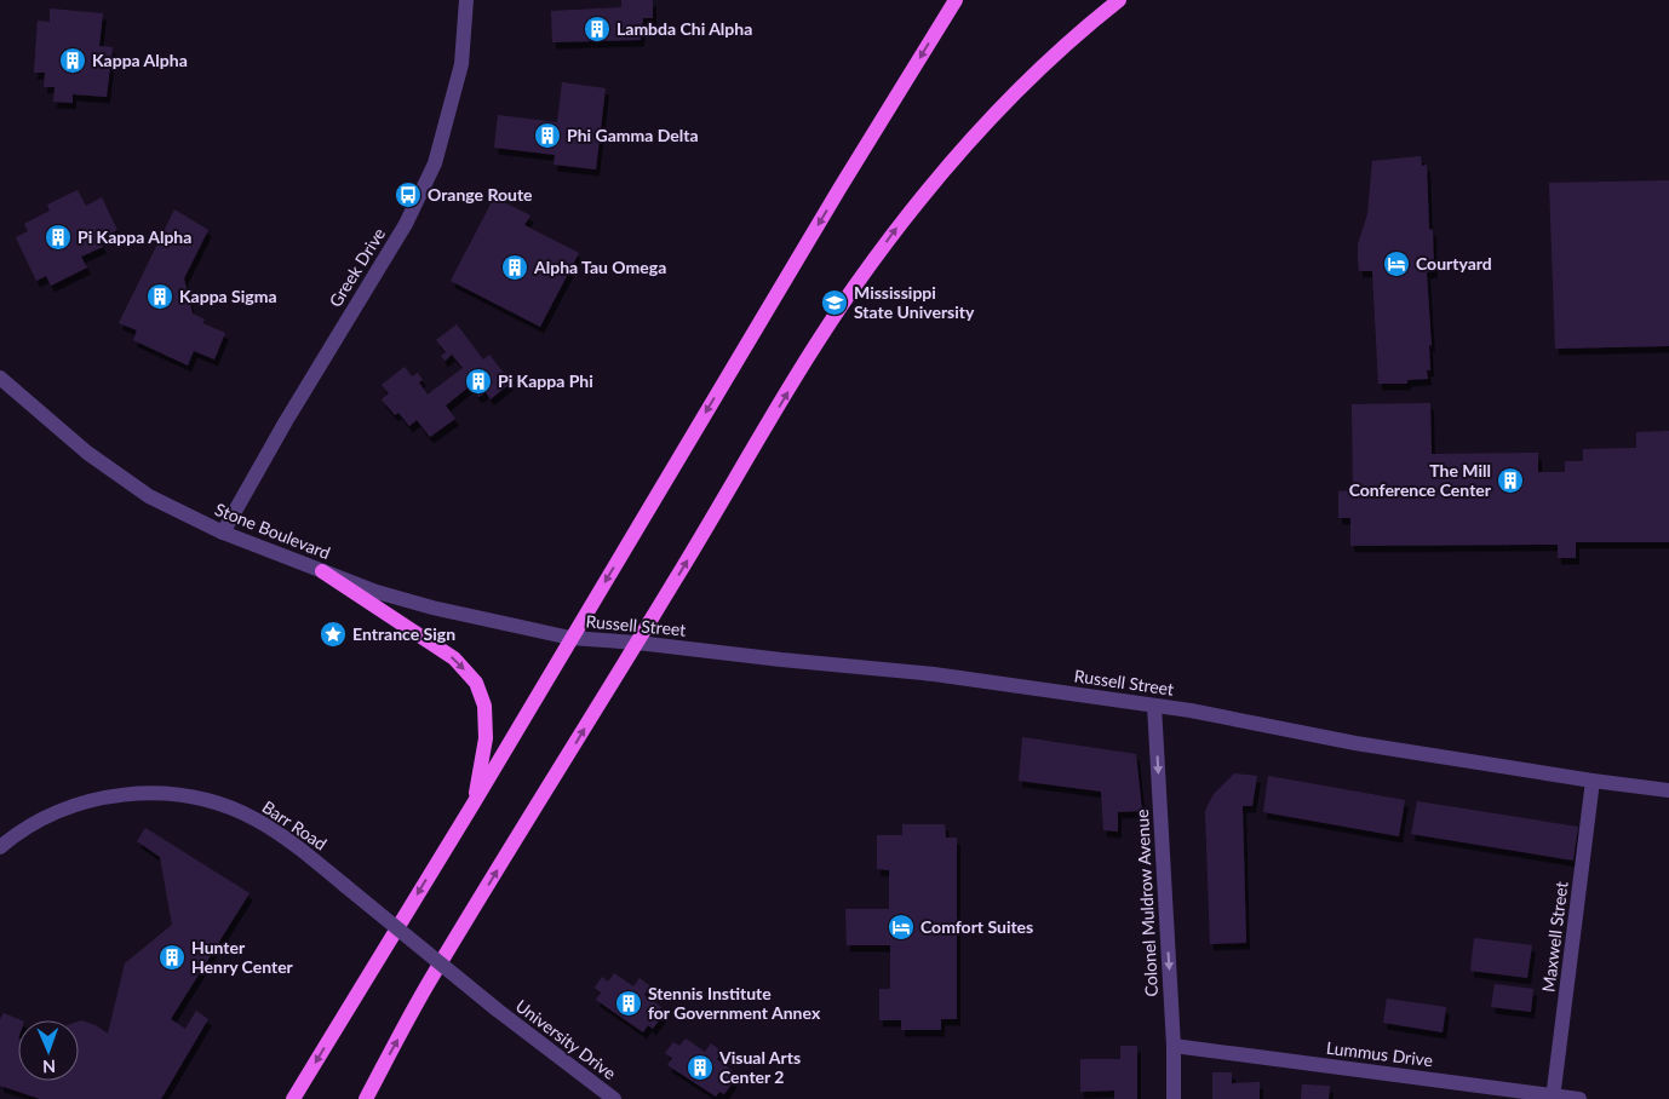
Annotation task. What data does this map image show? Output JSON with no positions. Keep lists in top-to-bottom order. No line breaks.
{"streets":{"street":["Greek Drive","Stone Boulevard","Russell Street","Barr Road","Colonel Muldrow Avenue","Maxwell Street","University Drive","Lummus Drive"]},"crossings":[["Greek Drive","Stone Boulevard"],["Stone Boulevard","Russell Street"],["Russell Street","Colonel Muldrow Avenue"],["Russell Street","Maxwell Street"],["Barr Road","University Drive"],["Colonel Muldrow Avenue","Lummus Drive"],["Maxwell Street","Lummus Drive"]],"one_way":["Colonel Muldrow Avenue"],"places":{"building":["Lambda Chi Alpha","Kappa Alpha","Phi Gamma Delta","Pi Kappa Alpha","Alpha Tau Omega","Kappa Sigma","Pi Kappa Phi","The Mill Conference Center","Hunter Henry Center","Stennis Institute for Government Annex","Visual Arts Center 2"],"bus stop":["Orange Route"],"hotel":["Courtyard","Comfort Suites"],"school or university":["Mississippi State University"],"place":["Entrance Sign"]},"north":"bottom"}
